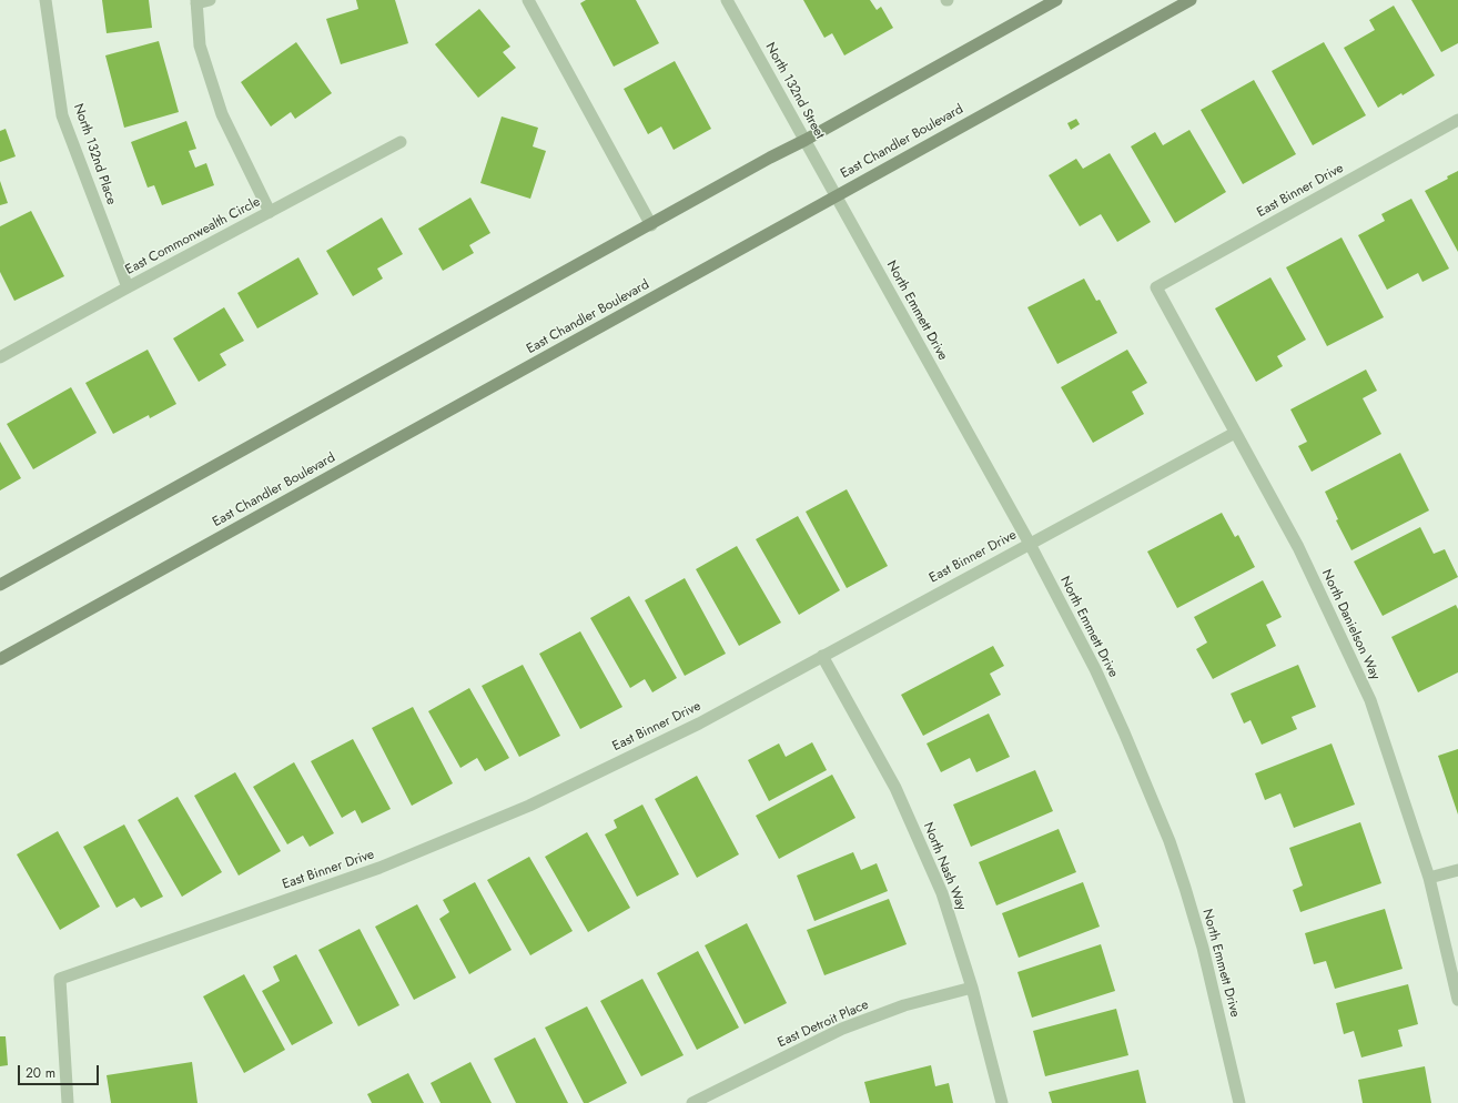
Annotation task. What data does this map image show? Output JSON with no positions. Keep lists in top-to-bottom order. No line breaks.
{"streets":{"main road":["East Chandler Boulevard"],"street":["North 132nd Street","North 132nd Place","East Binner Drive","East Commonwealth Circle","North Emmett Drive","North Danielson Way","North Nash Way","East Detroit Place"]},"crossings":[["North 132nd Street","East Chandler Boulevard"],["North 132nd Street","North Emmett Drive"],["East Chandler Boulevard","North Emmett Drive"],["North 132nd Place","East Commonwealth Circle"],["East Binner Drive","North Emmett Drive"],["East Binner Drive","North Danielson Way"],["East Binner Drive","North Nash Way"],["North Nash Way","East Detroit Place"]],"scale_bar":"20 m"}
